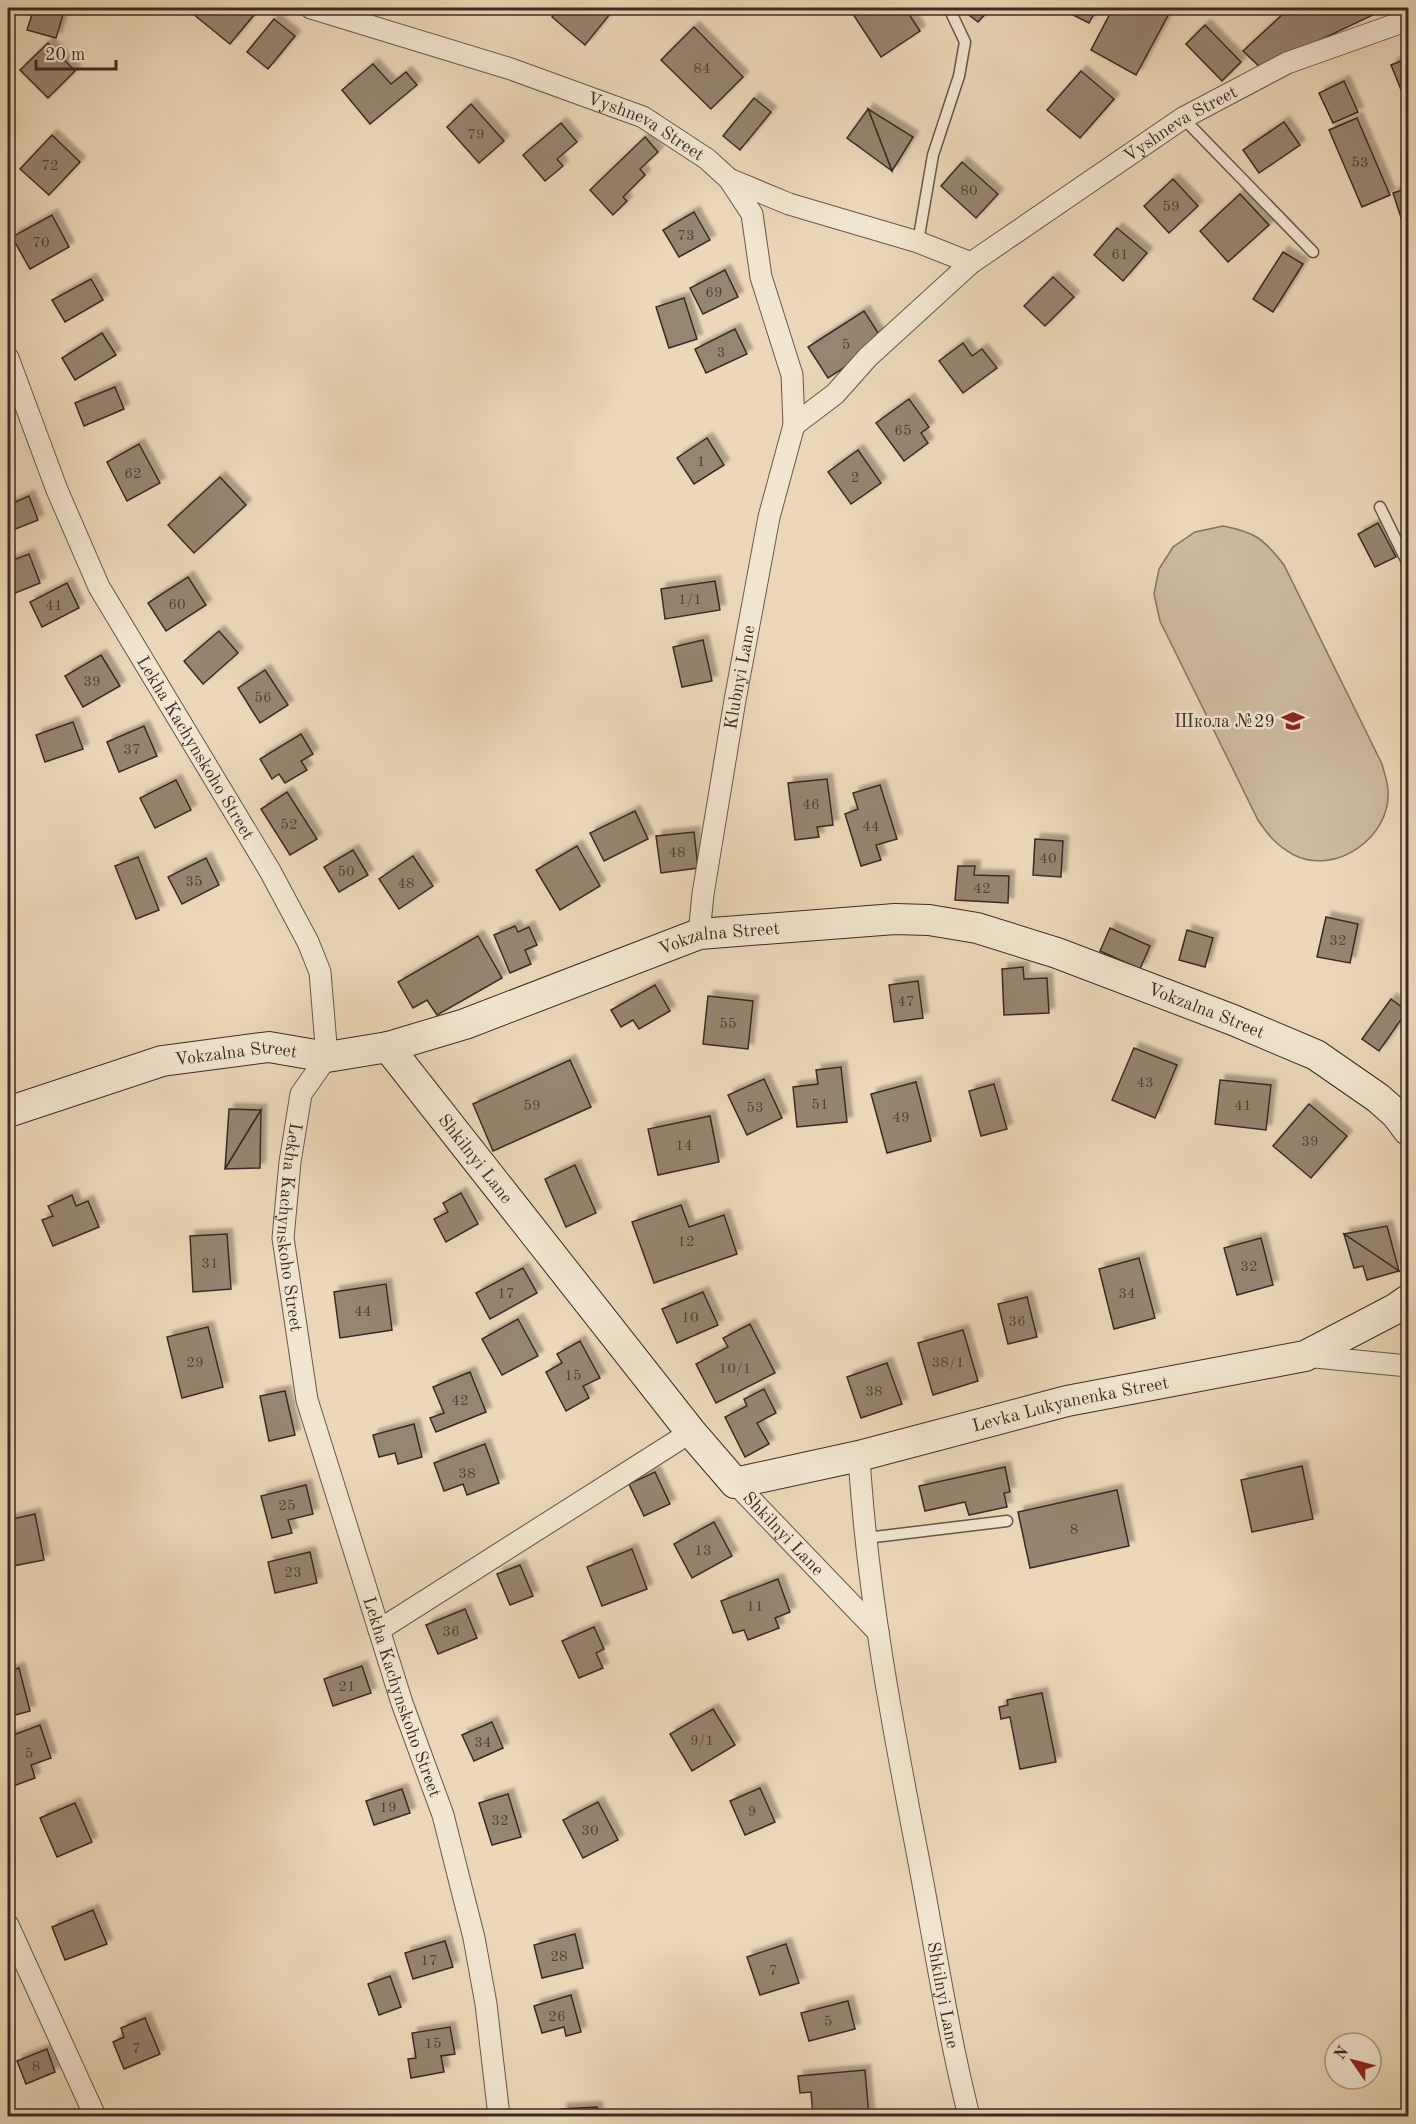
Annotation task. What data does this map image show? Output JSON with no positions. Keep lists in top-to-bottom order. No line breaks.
{"streets":{"street":["Vyshneva Street","Klubnyi Lane","Lekha Kachynskoho Street","Vokzalna Street","Shkilnyi Lane","Levka Lukyanenka Street"]},"crossings":[["Vyshneva Street","Klubnyi Lane"],["Klubnyi Lane","Vokzalna Street"],["Lekha Kachynskoho Street","Vokzalna Street"],["Vokzalna Street","Shkilnyi Lane"],["Shkilnyi Lane","Levka Lukyanenka Street"]],"places":{"school or university":["Школа №29"]},"house_numbers":["84","79","53","72","80","59","73","70","61","69","5","3","65","1","62","2","1/1","60","41","39","56","37","46","52","44","48","40","50","35","48","42","32","47","55","43","51","59","41","53","49","39","14","12","31","32","17","34","44","10","36","29","38/1","10/1","15","38","42","38","25","8","13","23","11","36","21","9/1","34","5","19","9","32","30","28","17","7","26","5","15","7","8"],"scale_bar":"20 m","north":"top left"}
